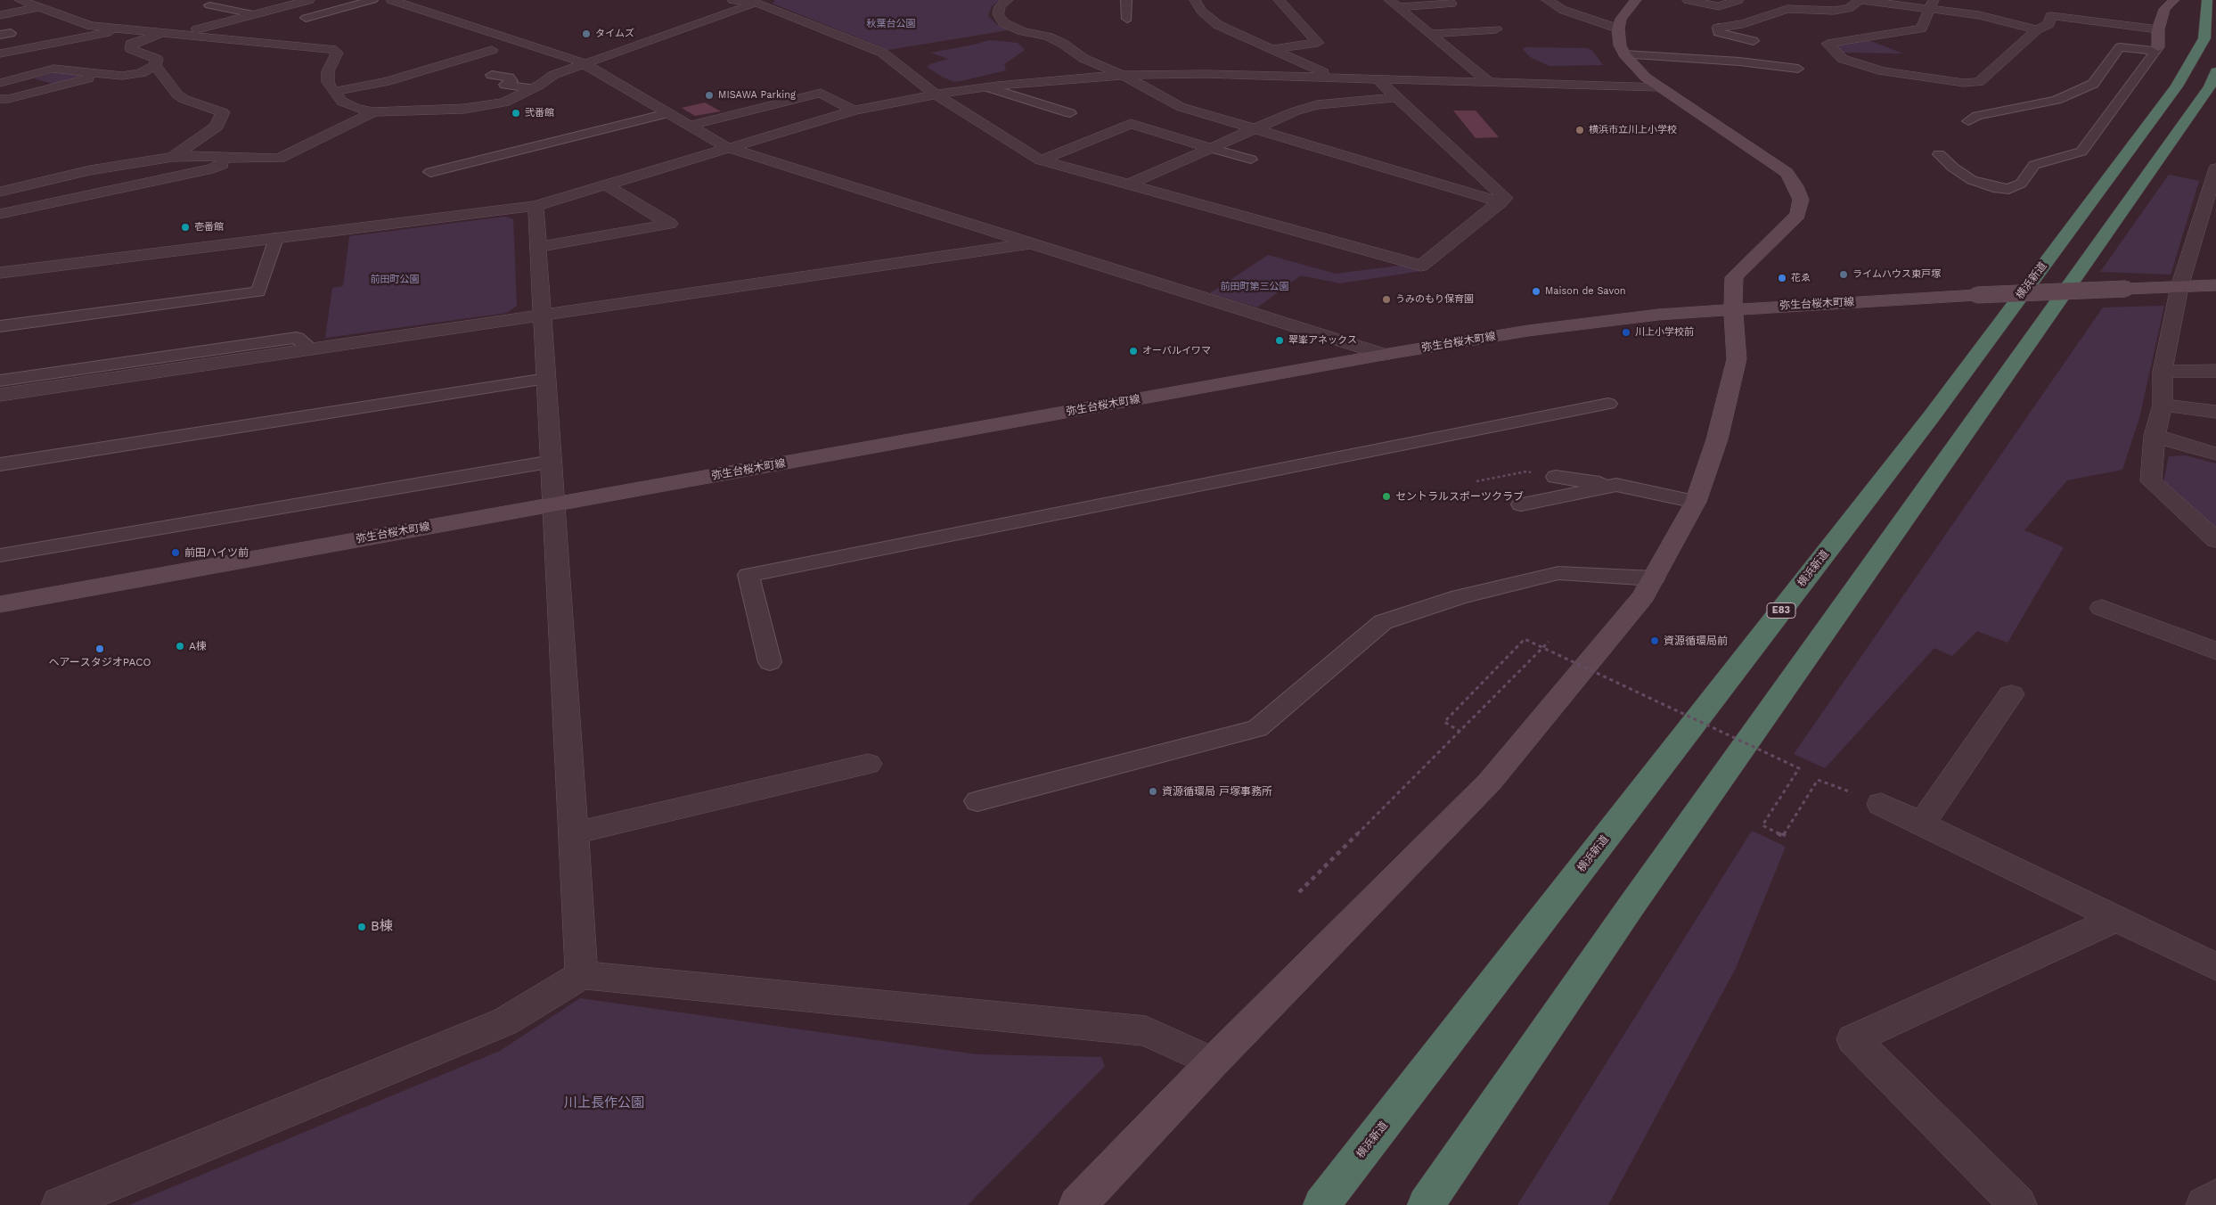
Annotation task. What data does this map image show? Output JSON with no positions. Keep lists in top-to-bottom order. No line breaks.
{"streets":{"highway":["横浜新道","E83"],"street":["弥生台桜木町線"]},"parks":["秋葉台公園","前田町公園","前田町第三公園","川上長作公園"],"places":["タイムズ","MISAWA Parking","弐番館","横浜市立川上小学校","壱番館","ライムハウス東戸塚","花ゑ","Maison de Savon","うみのもり保育園","川上小学校前","翠峯アネックス","オーバルイワマ","セントラルスポーツクラブ","前田ハイツ前","資源循環局前","A棟","ヘアースタジオPACO","資源循環局 戸塚事務所","B棟"]}
